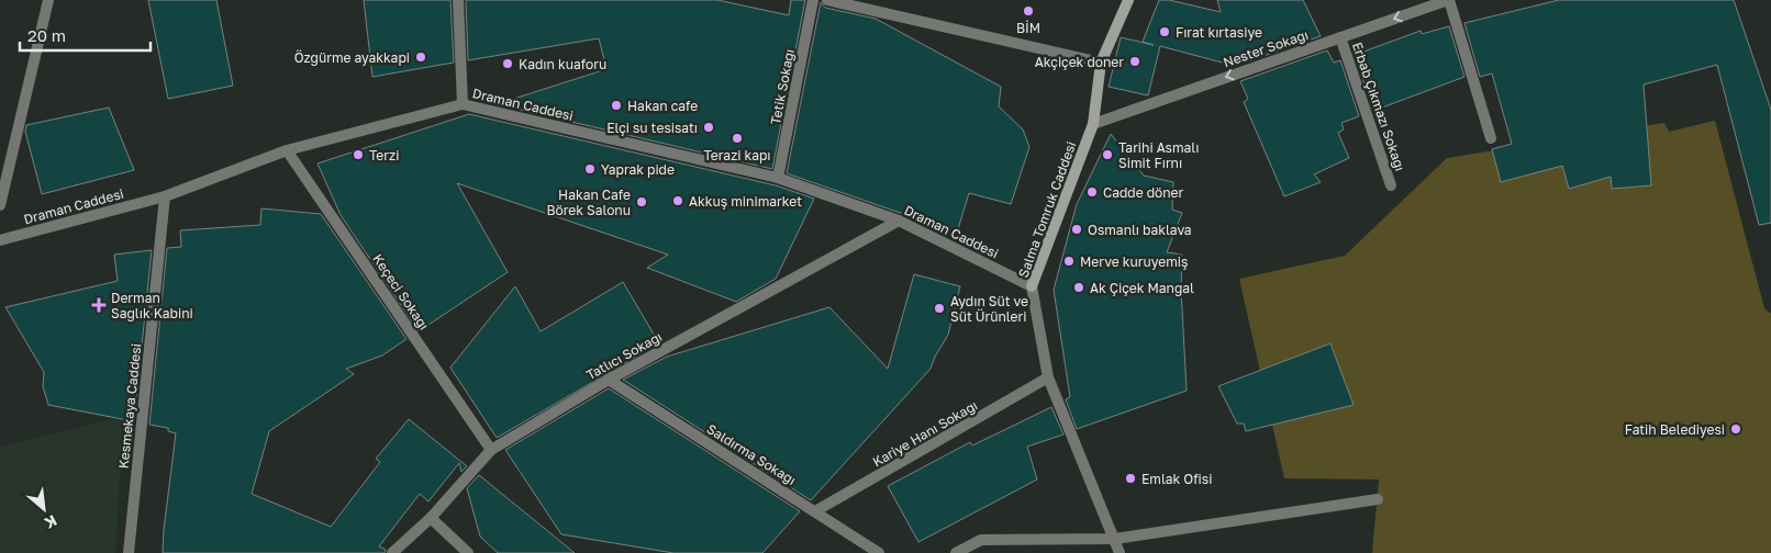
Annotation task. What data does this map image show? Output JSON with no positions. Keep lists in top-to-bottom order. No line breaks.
{"streets":{"main road":["Salma Tomruk Caddesi"],"street":["Nester Sokağı","Tetik Sokağı","Draman Caddesi","Erbab Çıkmazı Sokağı","Keçeci Sokağı","Tatlıcı Sokağı","Kesmekaya Caddesi","Kariye Hanı Sokağı","Saldırma Sokağı"]},"crossings":[["Nester Sokağı","Erbab Çıkmazı Sokağı"],["Nester Sokağı","Salma Tomruk Caddesi"],["Tetik Sokağı","Draman Caddesi"],["Draman Caddesi","Salma Tomruk Caddesi"],["Draman Caddesi","Keçeci Sokağı"],["Draman Caddesi","Tatlıcı Sokağı"],["Draman Caddesi","Kesmekaya Caddesi"],["Salma Tomruk Caddesi","Kariye Hanı Sokağı"],["Keçeci Sokağı","Tatlıcı Sokağı"],["Tatlıcı Sokağı","Saldırma Sokağı"],["Kariye Hanı Sokağı","Saldırma Sokağı"]],"one_way":["Nester Sokağı"],"places":{"other":["BİM","Fırat kırtasiye","Özgürme ayakkapi","Akçiçek doner","Kadın kuaforu","Hakan cafe","Elçi su tesisatı","Terazi kapı","Terzi","Tarihi Asmalı Simit Fırnı","Yaprak pide","Cadde döner","Akkuş minimarket","Hakan Cafe Börek Salonu","Osmanlı baklava","Merve kuruyemiş","Ak Çiçek Mangal","Aydın Süt ve Süt Ürünleri","Fatih Belediyesi","Emlak Ofisi"],"health":["Derman Sağlık Kabini"]},"scale_bar":"20 m","north":"bottom right"}
